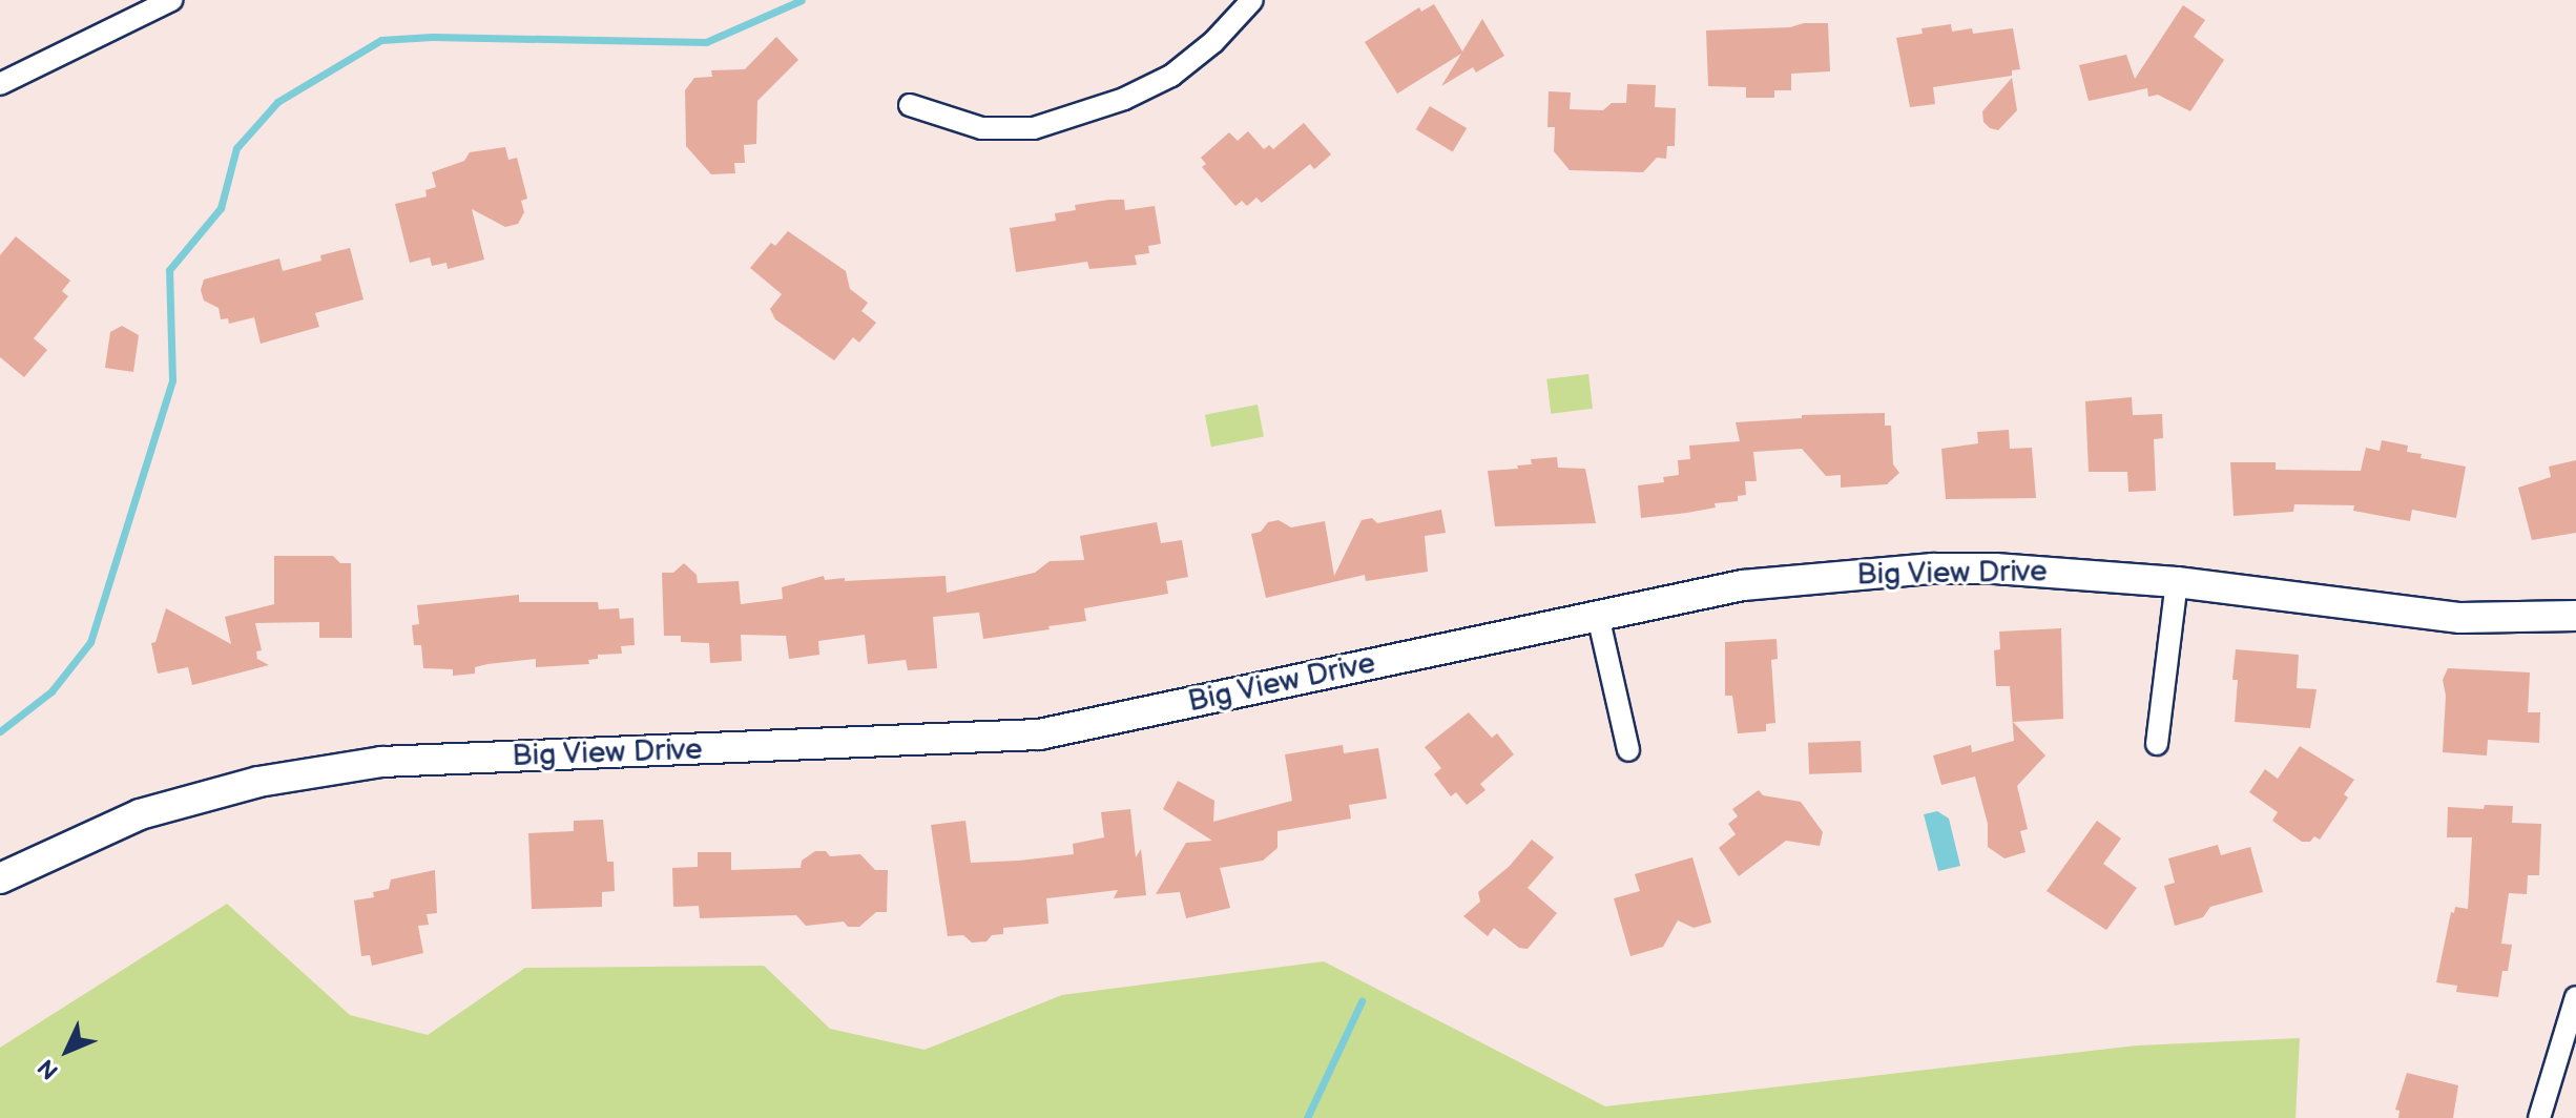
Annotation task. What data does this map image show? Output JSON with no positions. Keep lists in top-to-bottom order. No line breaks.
{"streets":{"street":["Big View Drive"]},"north":"bottom left"}
